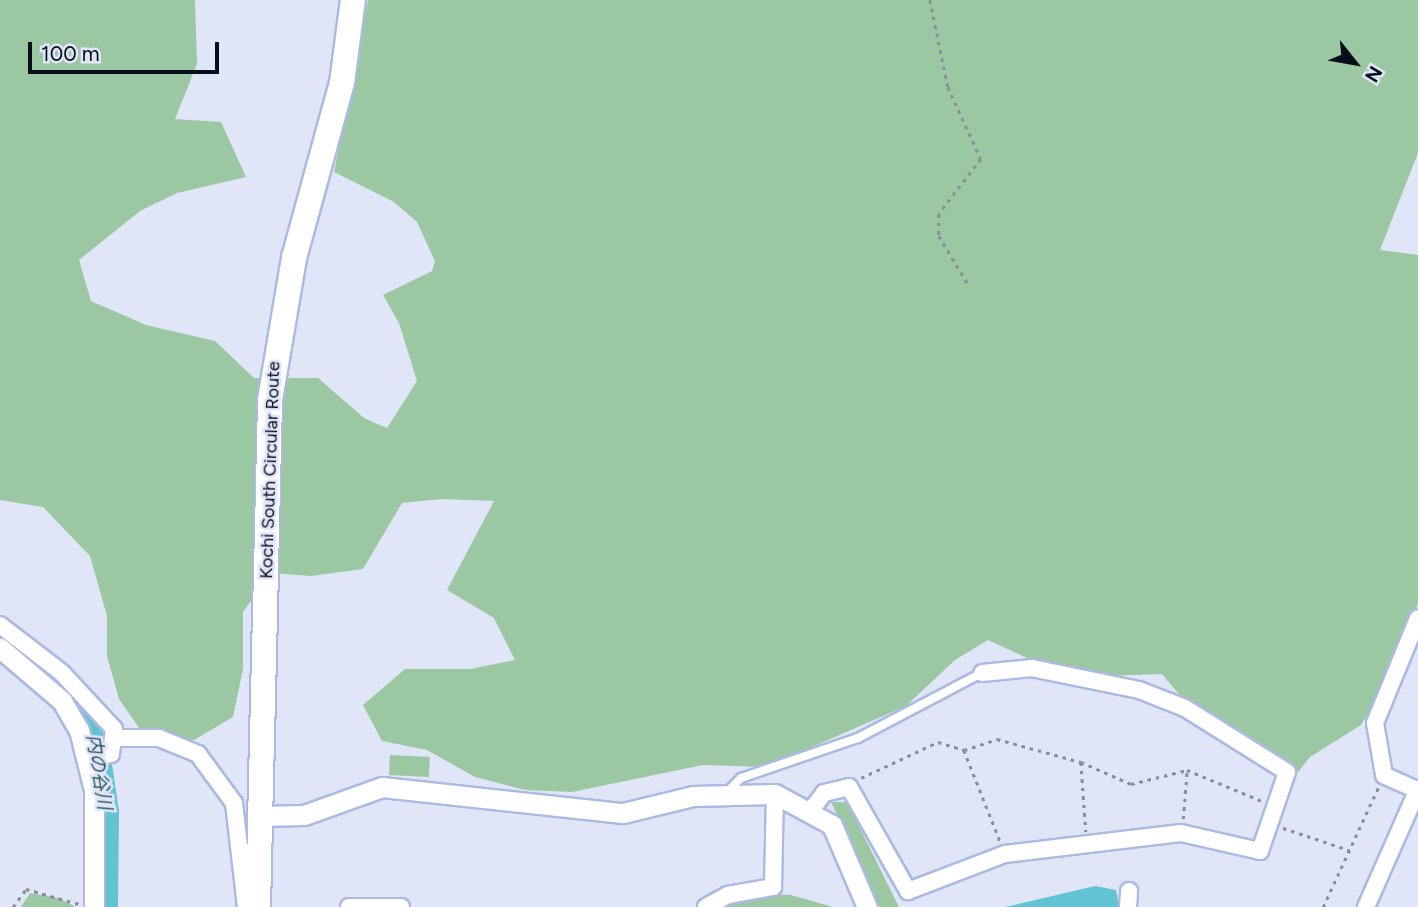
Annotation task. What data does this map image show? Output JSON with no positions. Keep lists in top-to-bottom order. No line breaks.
{"streets":{"main road":["Kochi South Circular Route"]},"water":["内の谷川"],"scale_bar":"100 m","north":"bottom right"}
